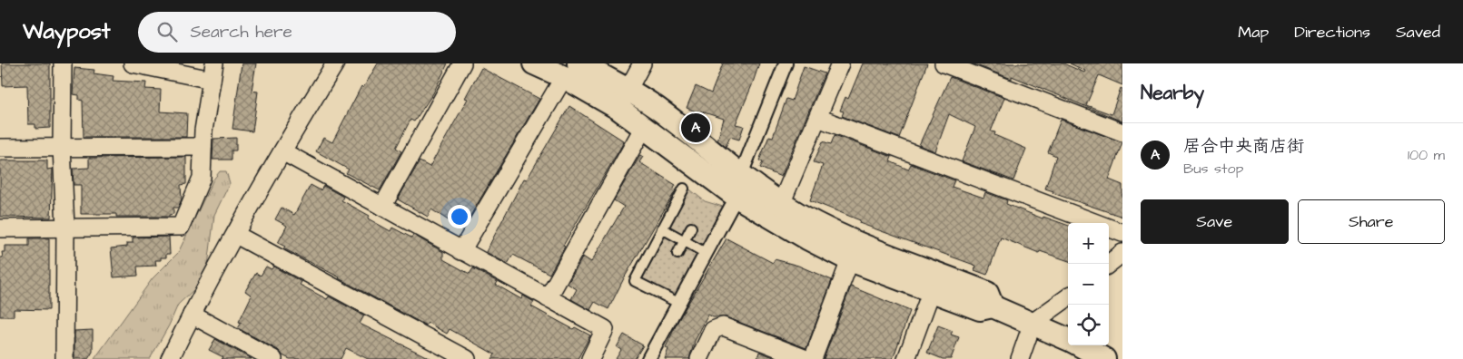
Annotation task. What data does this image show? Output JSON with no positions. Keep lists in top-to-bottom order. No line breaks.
{"page":{"header":"Waypost","search":"Search here","nav":["Map","Directions","Saved"],"heading":"Nearby","pins":"A","list":[{"mark":"A","name":"居合中央商店街","note":"Bus stop","value":"100 m"}],"buttons":["Save","Share"],"map_buttons":["+","−"]}}
